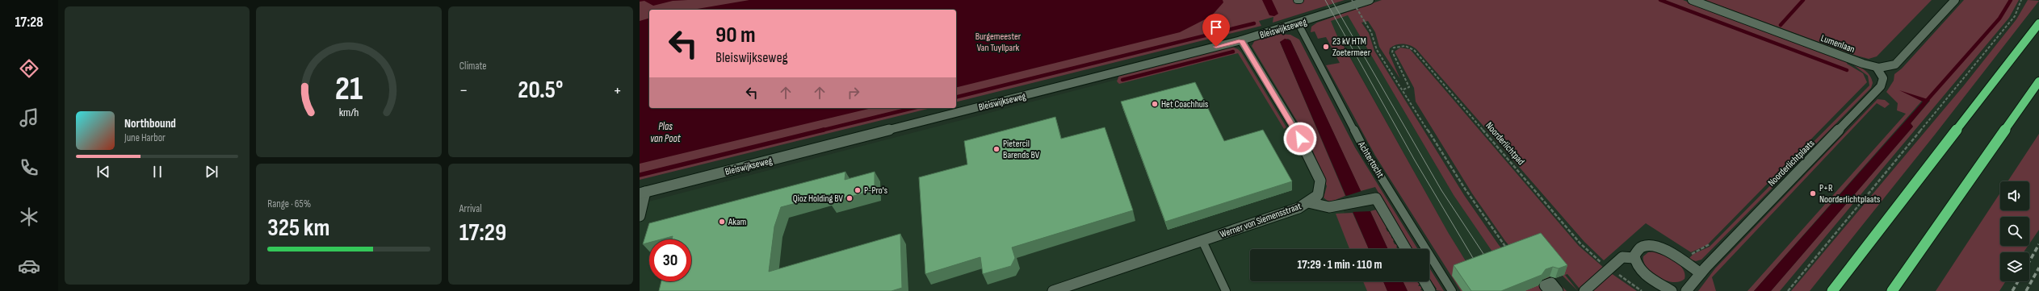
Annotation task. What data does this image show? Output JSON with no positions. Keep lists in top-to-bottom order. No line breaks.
{"streets":{"street":["Bleiswijkseweg","Lumenlaan","Noorderlichtplaats","Werner von Siemensstraat"],"lane":["Achtertocht"],"path":["Noorderlichtpad"]},"crossings":[["Bleiswijkseweg","Achtertocht"],["Bleiswijkseweg","Werner von Siemensstraat"],["Lumenlaan","Noorderlichtplaats"]],"water":["Plas van Poot"],"parks":["Burgemeester Van Tuyllpark"],"places":["23 kV HTM Zoetermeer","Het Coachhuis","Pietercil Barends BV","P-Pro's","P+R Noorderlichtplaats","Qioz Holding BV","Akam"],"page":{"tabs":"17:28","tile":["Climate",["Range · 65%","325 km"],["Arrival","17:29"]],"turn":["90 m","Bleiswijkseweg"],"heat":["−","20.5°","+"],"song":["Northbound","June Harbor"],"limit":"30","trip":"17:29 · 1 min · 110 m","gauge":["21","km/h"]}}
